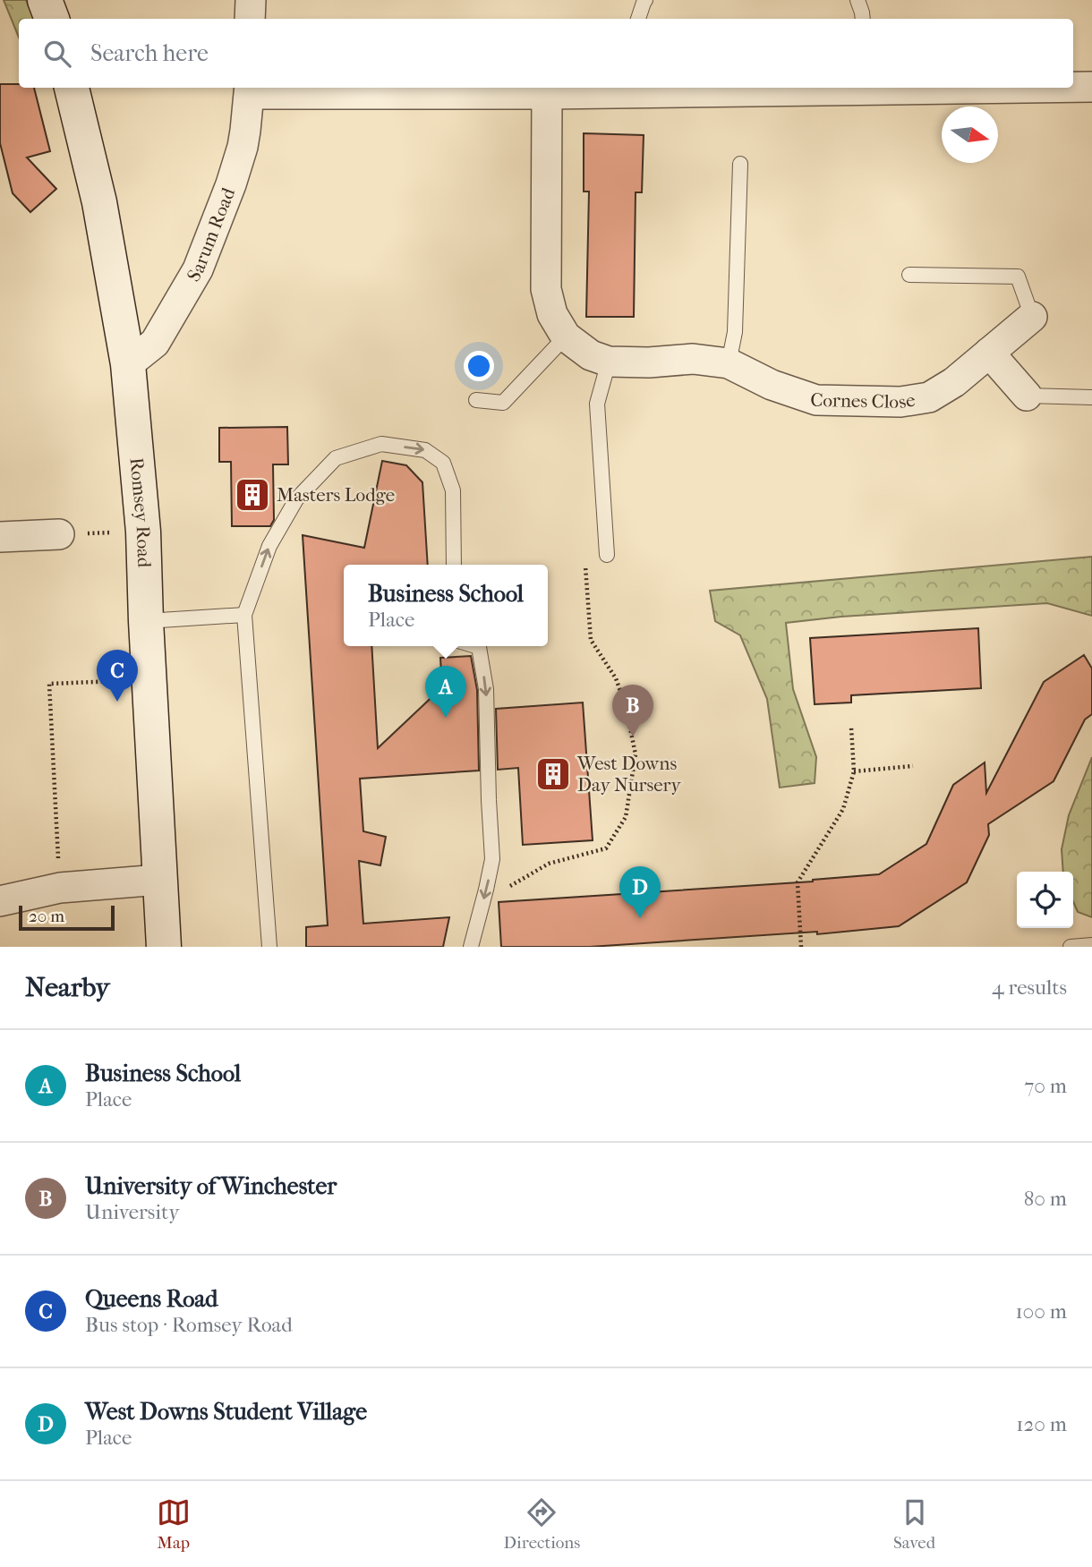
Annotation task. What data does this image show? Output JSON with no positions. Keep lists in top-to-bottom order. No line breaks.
{"streets":{"main road":["Romsey Road"],"street":["Sarum Road","Cornes Close"]},"crossings":[["Sarum Road","Romsey Road"]],"places":{"building":["Masters Lodge","West Downs Day Nursery"]},"scale_bar":"20 m","north":"right","page":{"search":"Search here","popup":["Business School","Place"],"pins":["C","A","B","D"],"scale":"20 m","heading":["Nearby","4 results"],"list":[{"mark":"A","name":"Business School","note":"Place","value":"70 m"},{"mark":"B","name":"University of Winchester","note":"University","value":"80 m"},{"mark":"C","name":"Queens Road","note":"Bus stop · Romsey Road","value":"100 m"},{"mark":"D","name":"West Downs Student Village","note":"Place","value":"120 m"}],"nav":["Map","Directions","Saved"]}}
